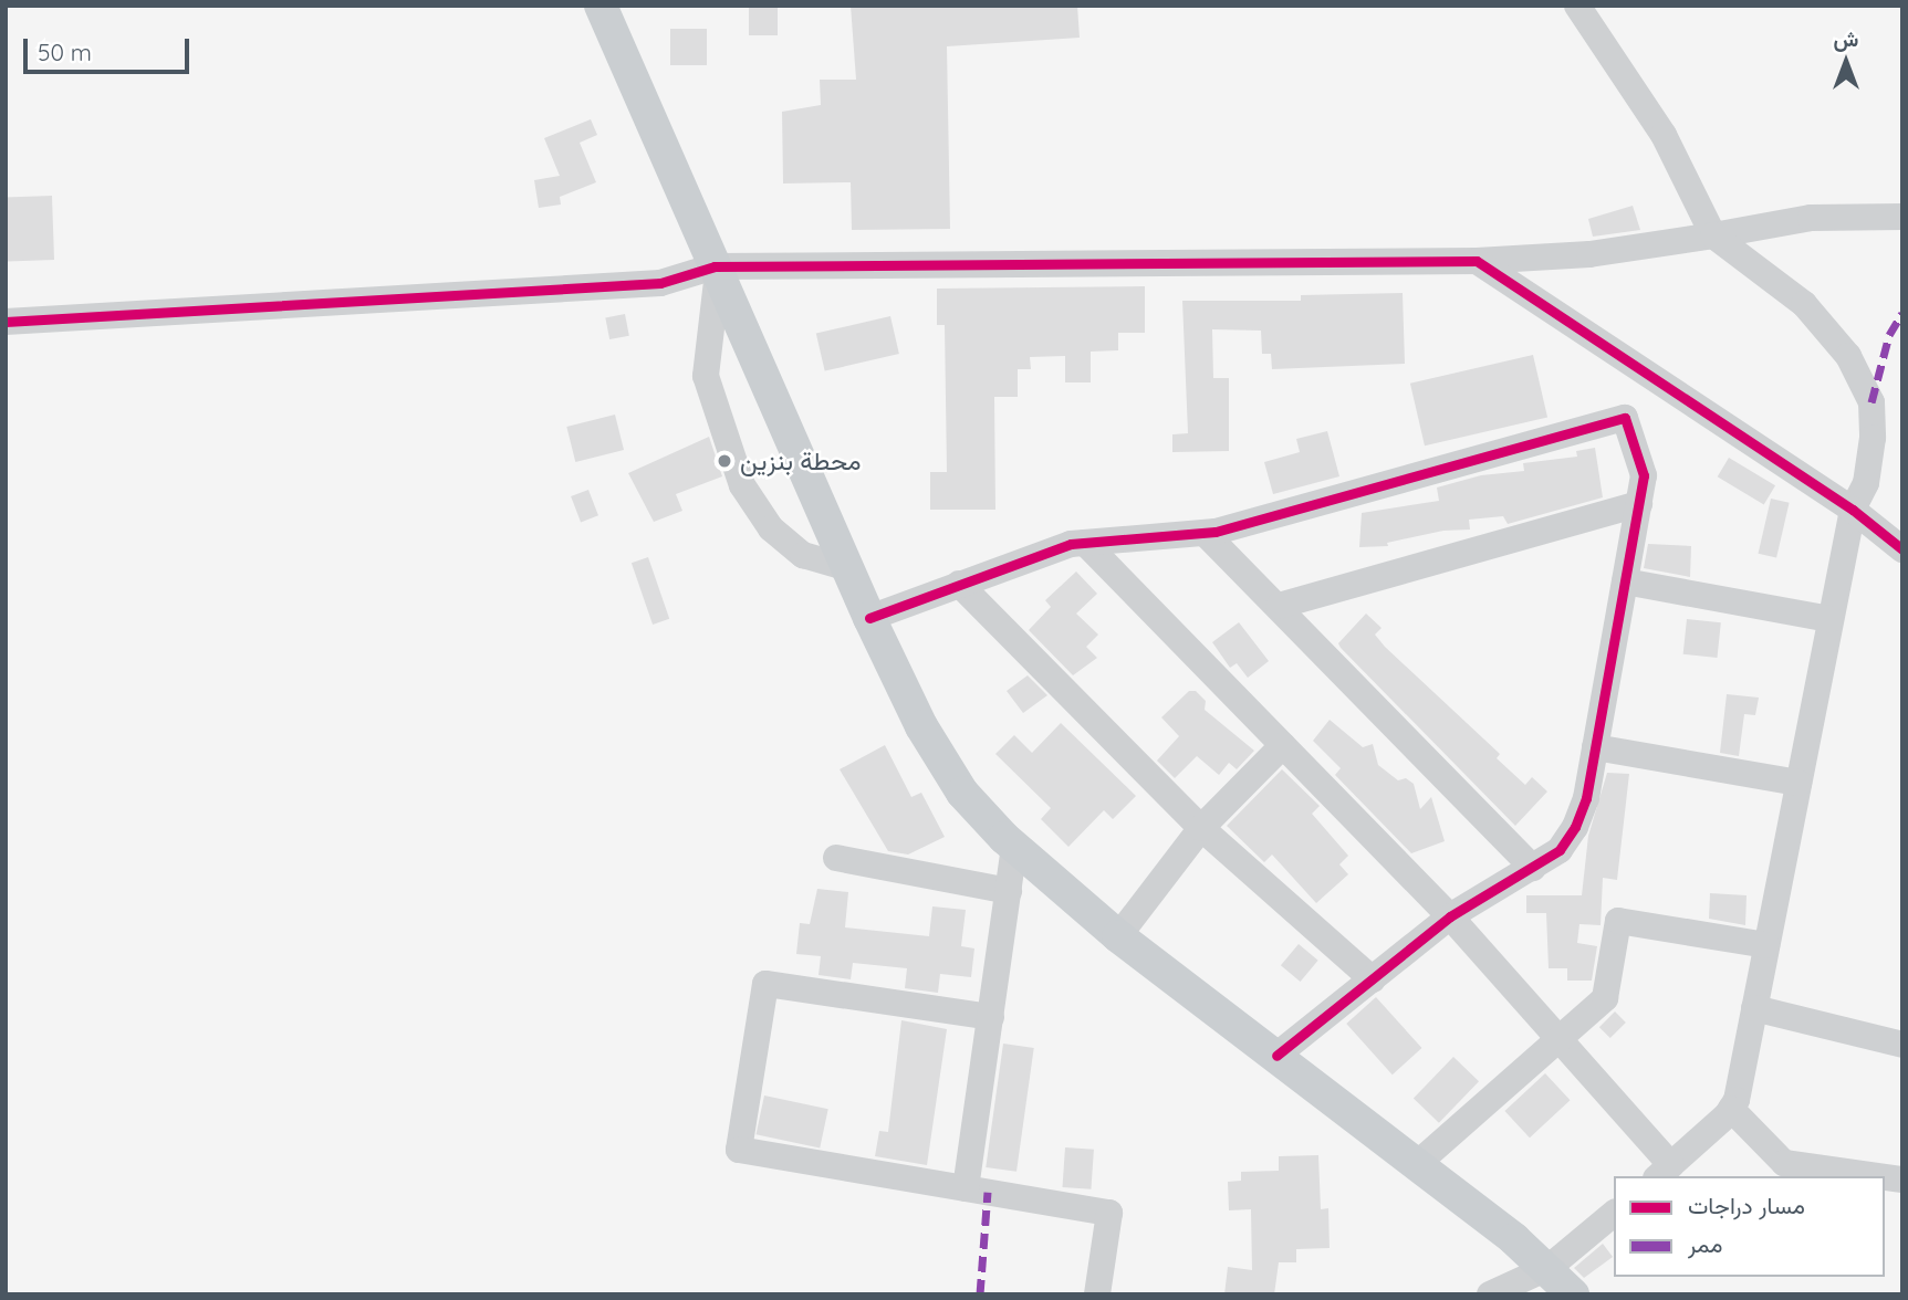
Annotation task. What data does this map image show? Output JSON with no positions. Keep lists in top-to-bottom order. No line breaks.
{"places":["محطة بنزين"],"legend":["مسار دراجات","ممر"],"scale_bar":"50 m","north":"top"}
